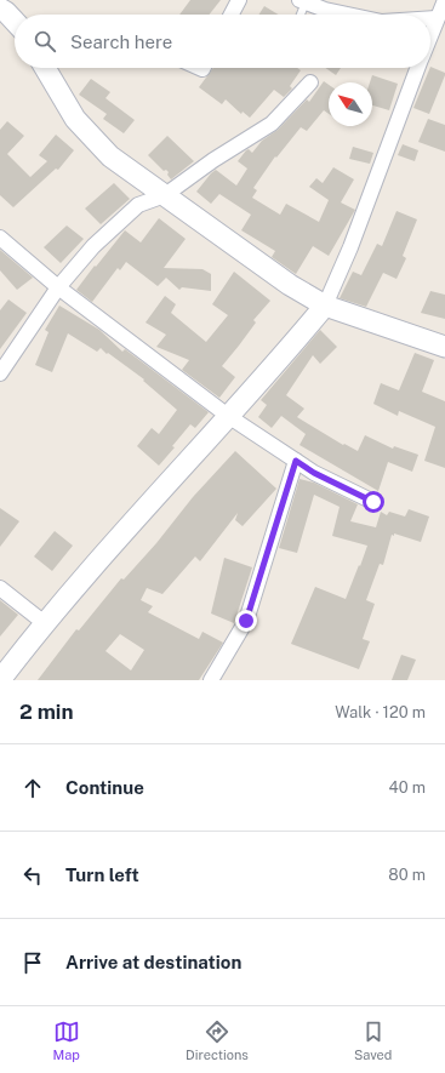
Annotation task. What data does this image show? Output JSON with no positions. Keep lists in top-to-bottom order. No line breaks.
{"north":"top left","page":{"search":"Search here","heading":["2 min","Walk · 120 m"],"list":[["Continue","40 m"],["Turn left","80 m"],"Arrive at destination"],"nav":["Map","Directions","Saved"]}}
